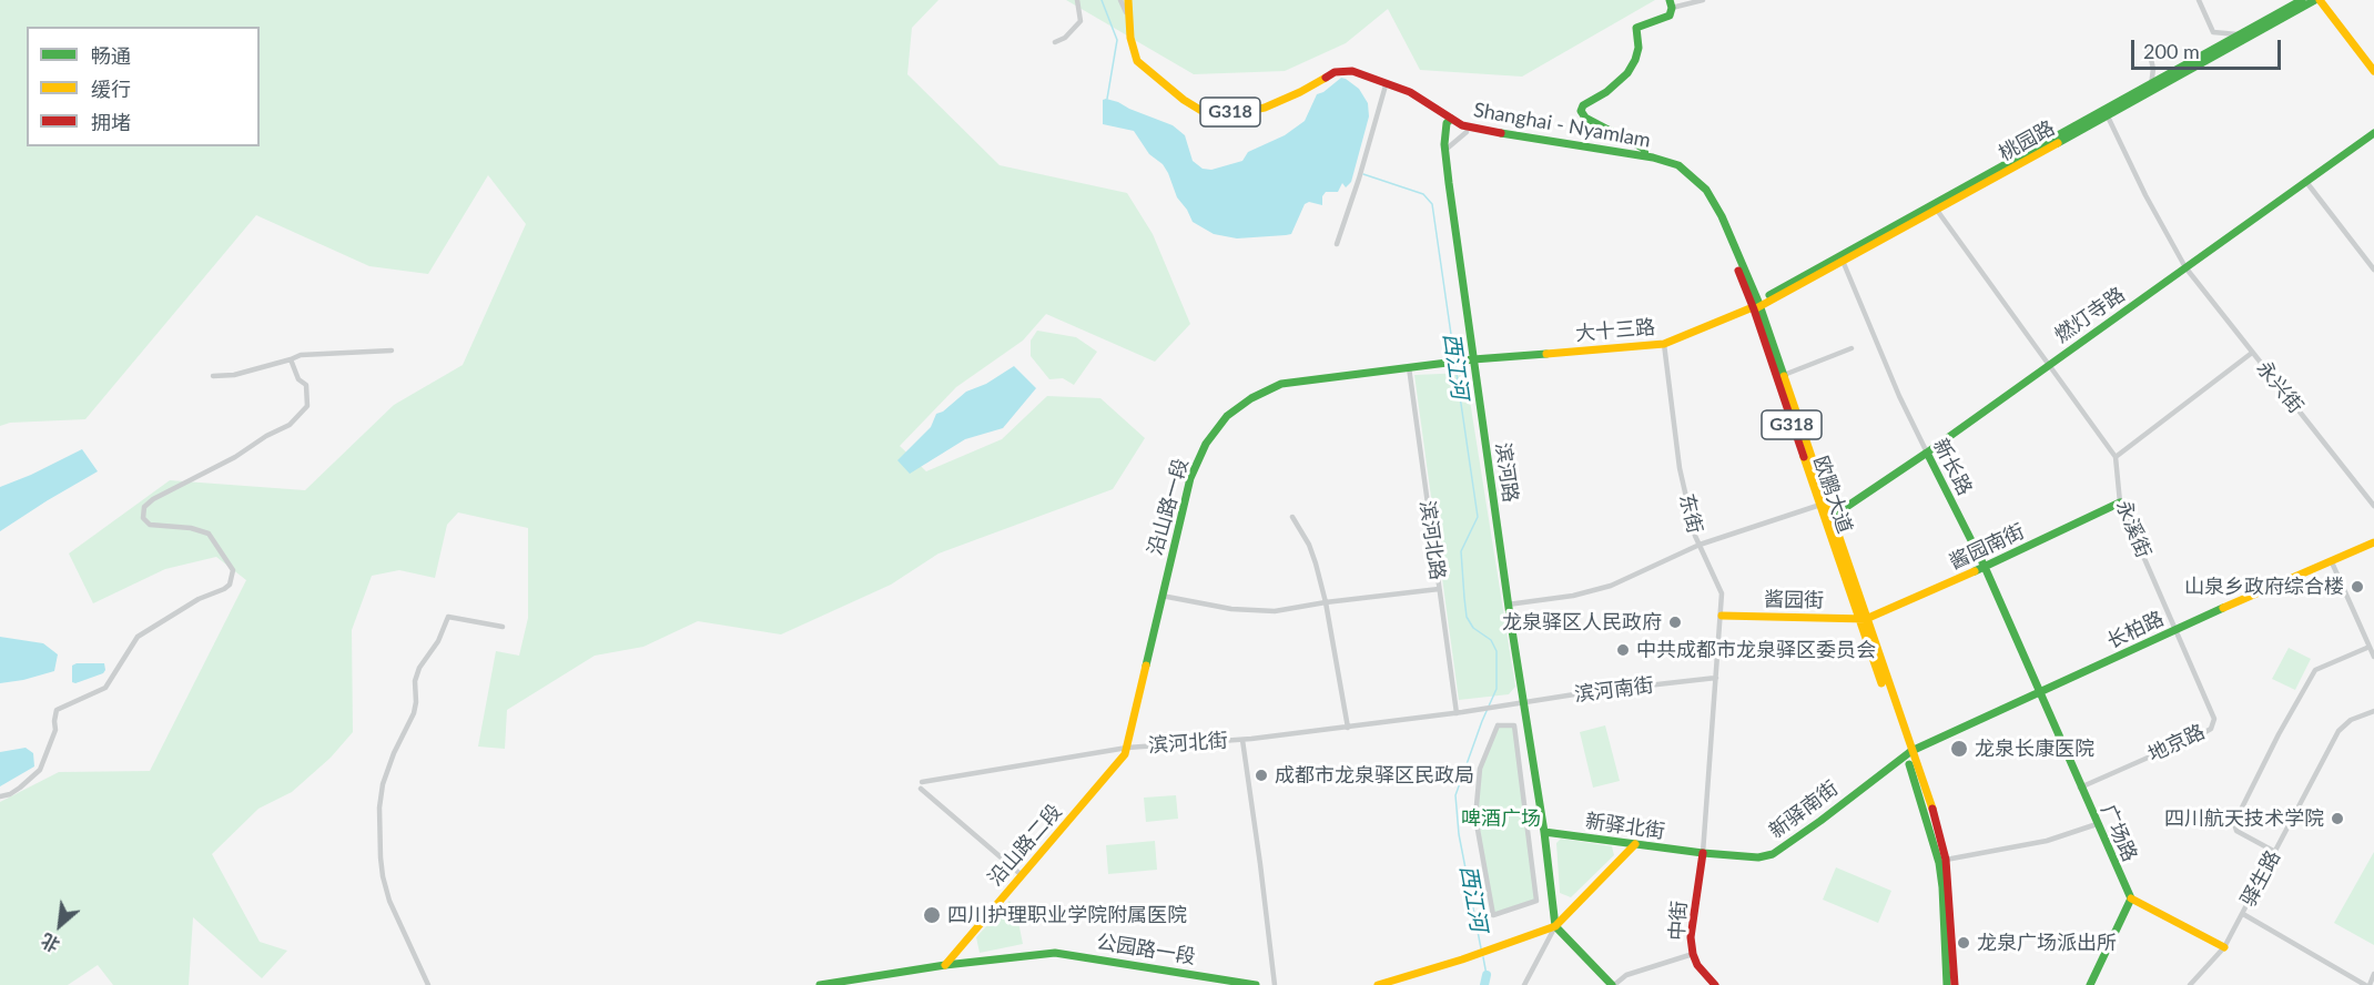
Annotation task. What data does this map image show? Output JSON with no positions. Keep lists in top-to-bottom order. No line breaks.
{"streets":{"main road":["G318","Shanghai - Nyamlam","桃园路","燃灯寺路","大十三路","新长路","滨河路","欧鹏大道","沿山路一段","酱园南街","酱园街","长柏路","新驿南街","新驿北街","广场路","沿山路二段","中街","公园路一段"],"street":["永兴街","东街","永溪街","滨河北路","滨河南街","滨河北街","地京路","驿生路"]},"crossings":[["Shanghai - Nyamlam","桃园路"],["Shanghai - Nyamlam","大十三路"],["Shanghai - Nyamlam","滨河路"],["Shanghai - Nyamlam","欧鹏大道"],["桃园路","大十三路"],["桃园路","永兴街"],["桃园路","新长路"],["桃园路","欧鹏大道"],["燃灯寺路","永兴街"],["燃灯寺路","新长路"],["燃灯寺路","欧鹏大道"],["大十三路","滨河路"],["大十三路","欧鹏大道"],["大十三路","沿山路一段"],["大十三路","东街"],["新长路","酱园南街"],["新长路","长柏路"],["新长路","广场路"],["滨河路","欧鹏大道"],["滨河路","滨河南街"],["滨河路","新驿北街"],["欧鹏大道","酱园南街"],["欧鹏大道","酱园街"],["欧鹏大道","长柏路"],["欧鹏大道","新驿南街"],["沿山路一段","滨河北路"],["沿山路一段","滨河北街"],["沿山路一段","沿山路二段"],["东街","酱园街"],["东街","滨河南街"],["东街","新驿南街"],["东街","新驿北街"],["东街","中街"],["永溪街","酱园南街"],["永溪街","长柏路"],["永溪街","地京路"],["滨河北路","滨河南街"],["滨河北路","滨河北街"],["酱园南街","酱园街"],["长柏路","地京路"],["长柏路","新驿南街"],["长柏路","广场路"],["滨河南街","滨河北街"],["滨河北街","沿山路二段"],["地京路","广场路"],["新驿南街","新驿北街"],["新驿南街","中街"],["新驿北街","中街"],["沿山路二段","公园路一段"]],"water":["西江河"],"parks":["啤酒广场"],"places":["山泉乡政府综合楼","龙泉驿区人民政府","中共成都市龙泉驿区委员会","龙泉长康医院","成都市龙泉驿区民政局","四川航天技术学院","四川护理职业学院附属医院","龙泉广场派出所"],"legend":["畅通","缓行","拥堵"],"scale_bar":"200 m","north":"bottom left"}
